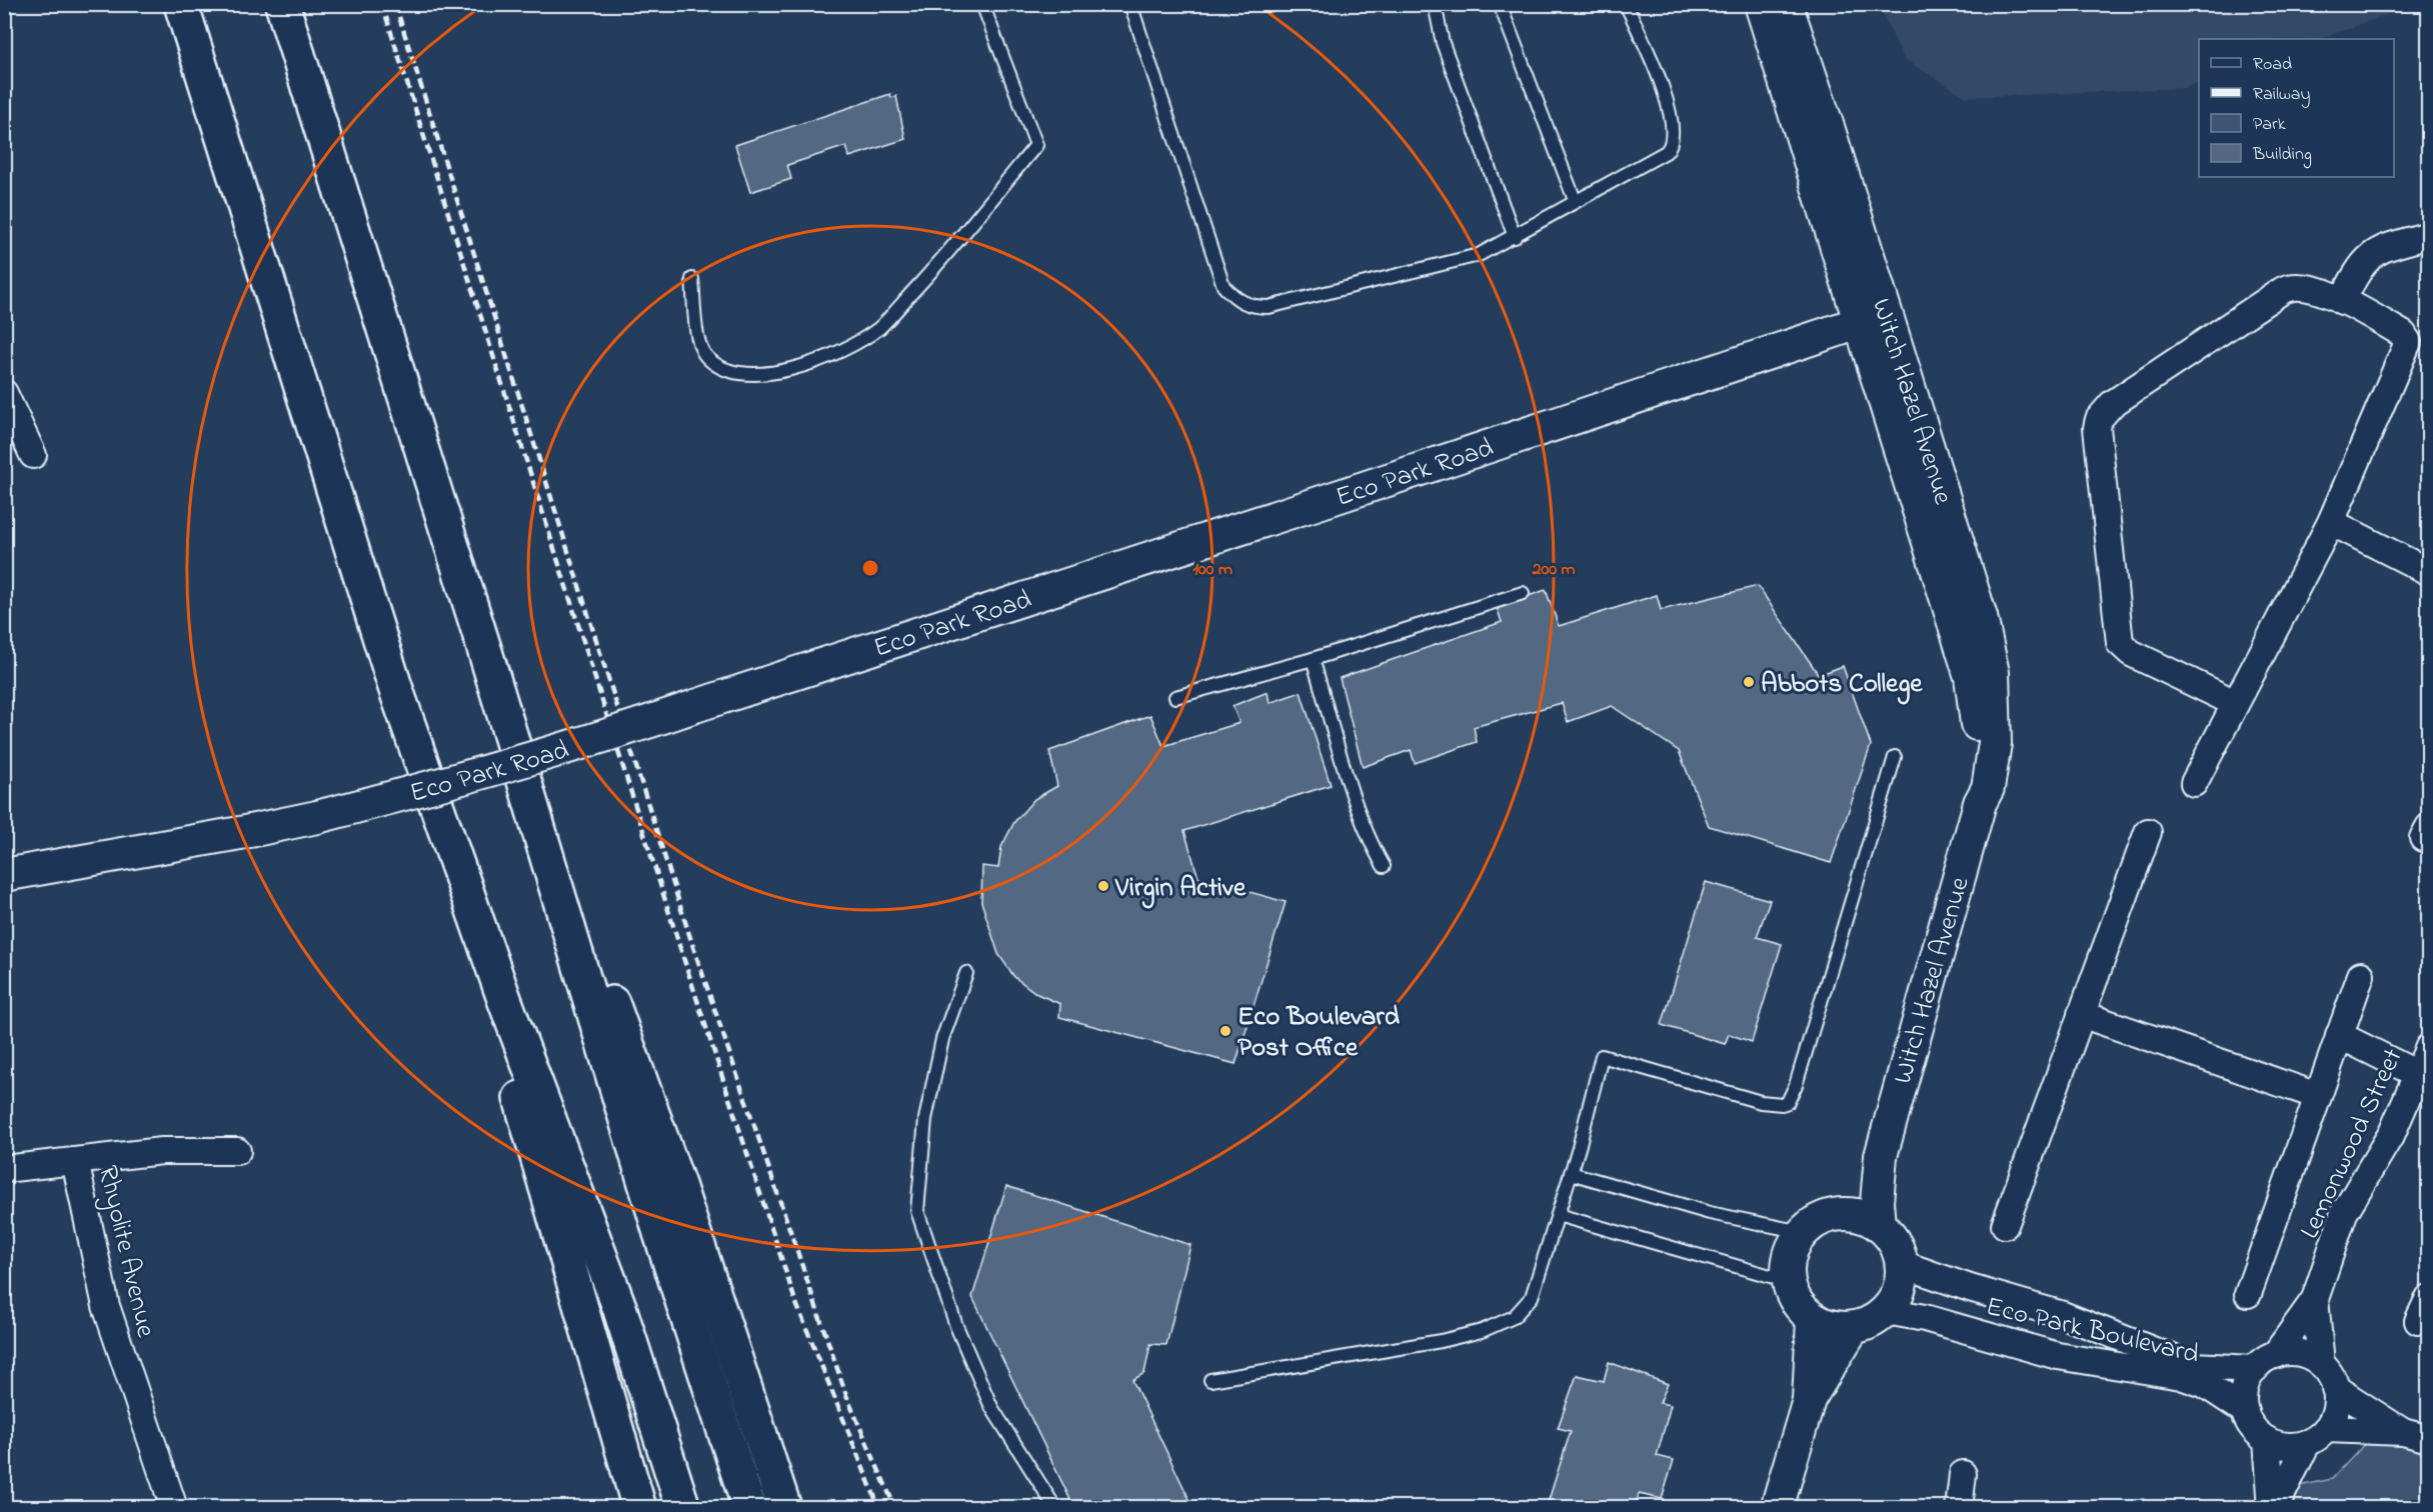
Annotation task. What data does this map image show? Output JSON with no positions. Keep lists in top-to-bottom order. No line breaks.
{"streets":{"street":["Witch Hazel Avenue","Eco Park Road","Lemonwood Street","Rhyolite Avenue","Eco Park Boulevard"]},"crossings":[["Witch Hazel Avenue","Eco Park Road"],["Witch Hazel Avenue","Eco Park Boulevard"],["Lemonwood Street","Eco Park Boulevard"]],"places":["Abbots College","Virgin Active","Eco Boulevard Post Office"],"legend":["Road","Railway","Park","Building"],"rings":["100 m","200 m"]}
